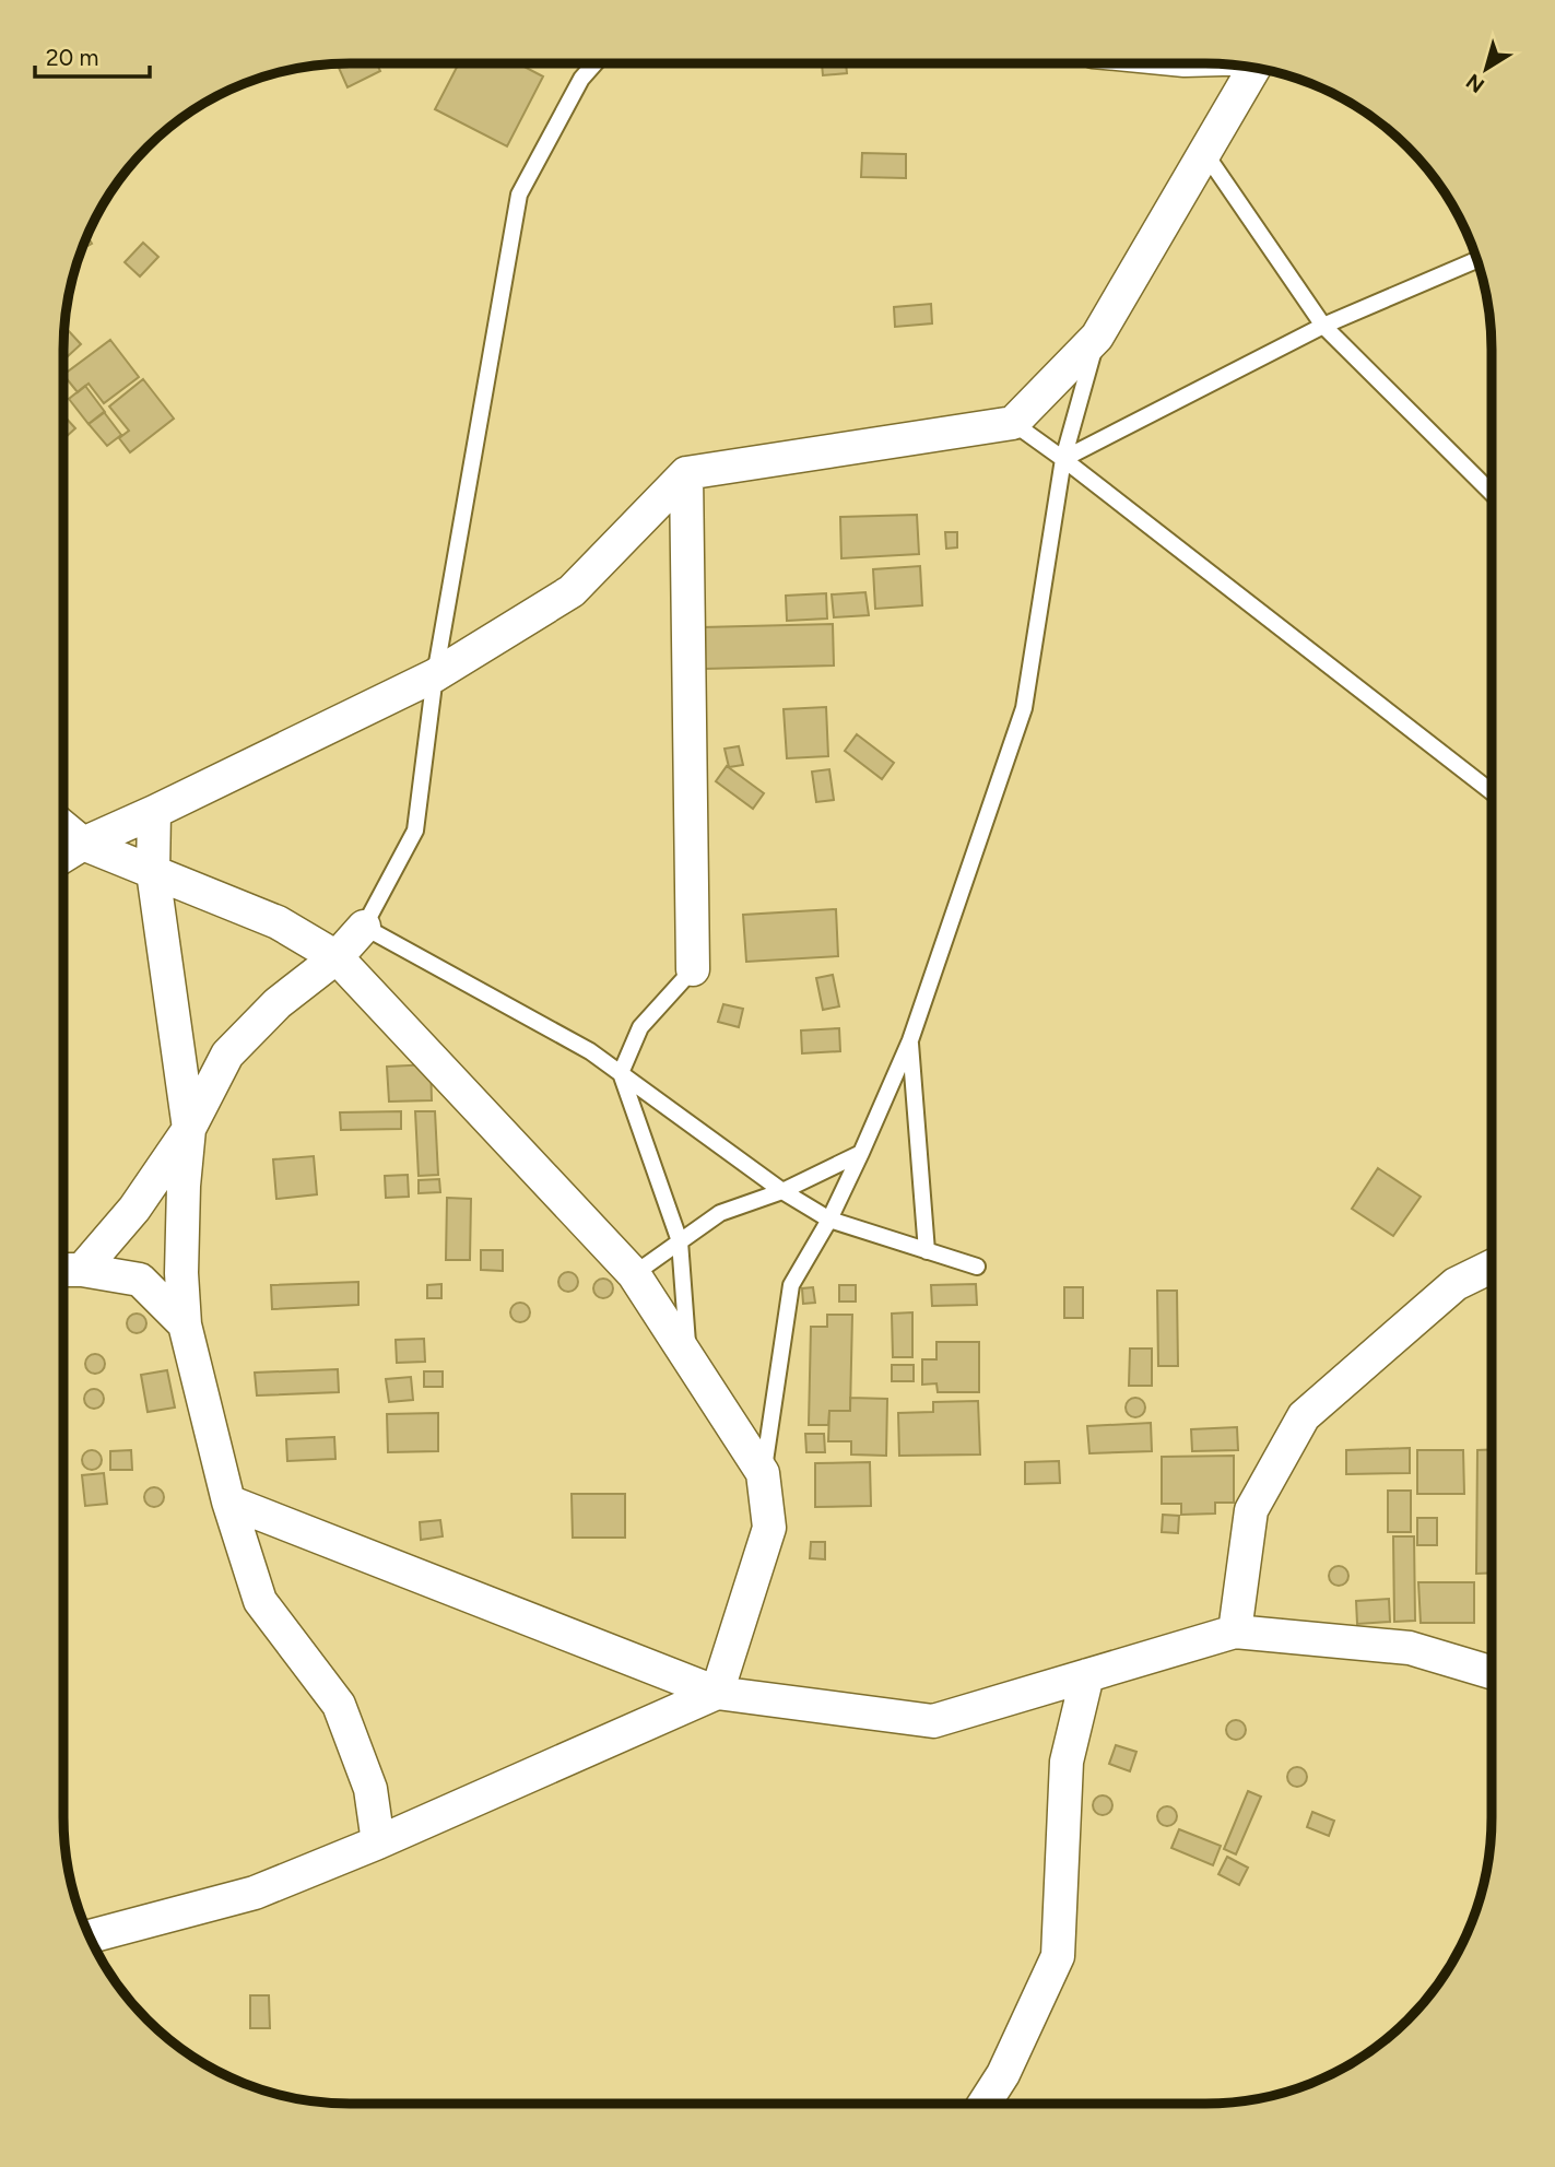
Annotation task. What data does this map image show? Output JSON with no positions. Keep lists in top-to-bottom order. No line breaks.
{"scale_bar":"20 m","north":"bottom left"}
